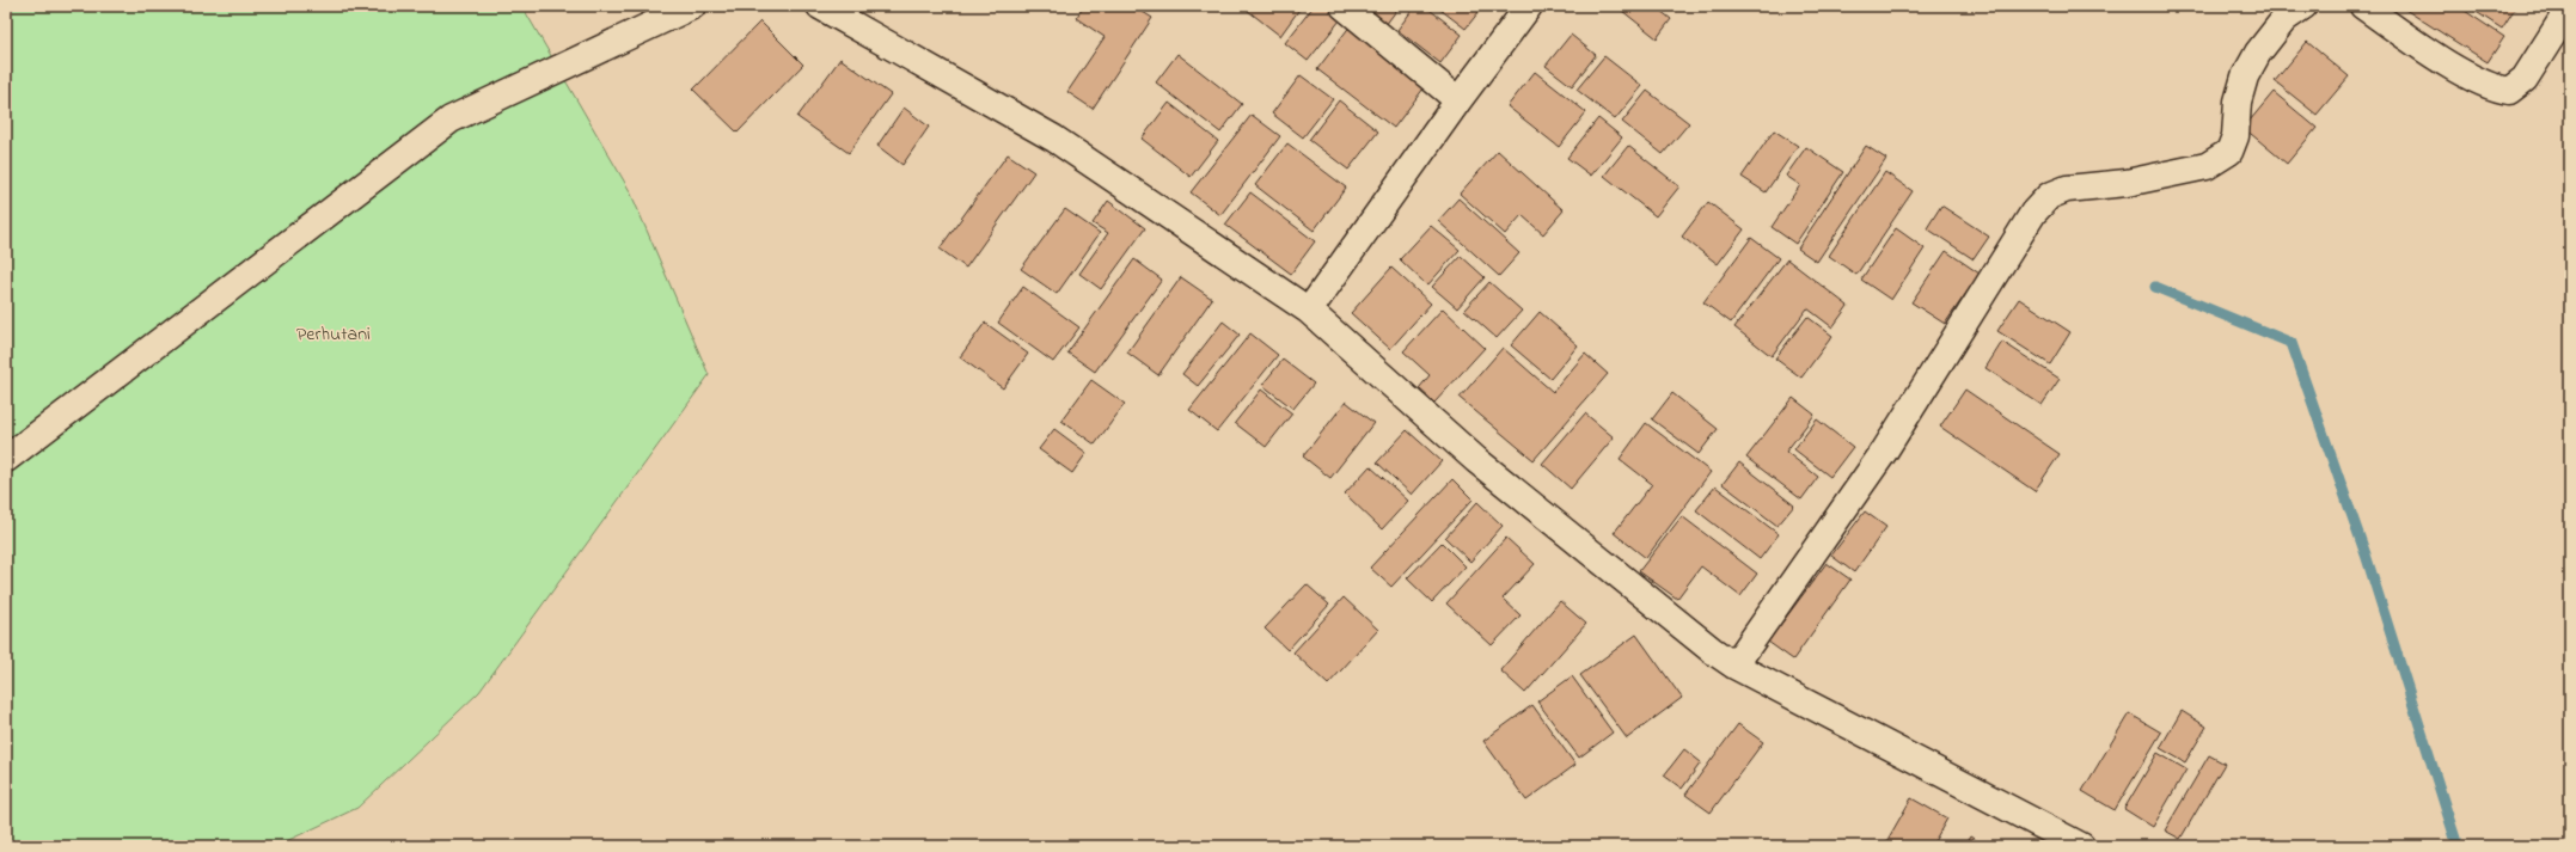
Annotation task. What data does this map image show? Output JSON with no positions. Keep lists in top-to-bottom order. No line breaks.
{"parks":["Perhutani"]}
